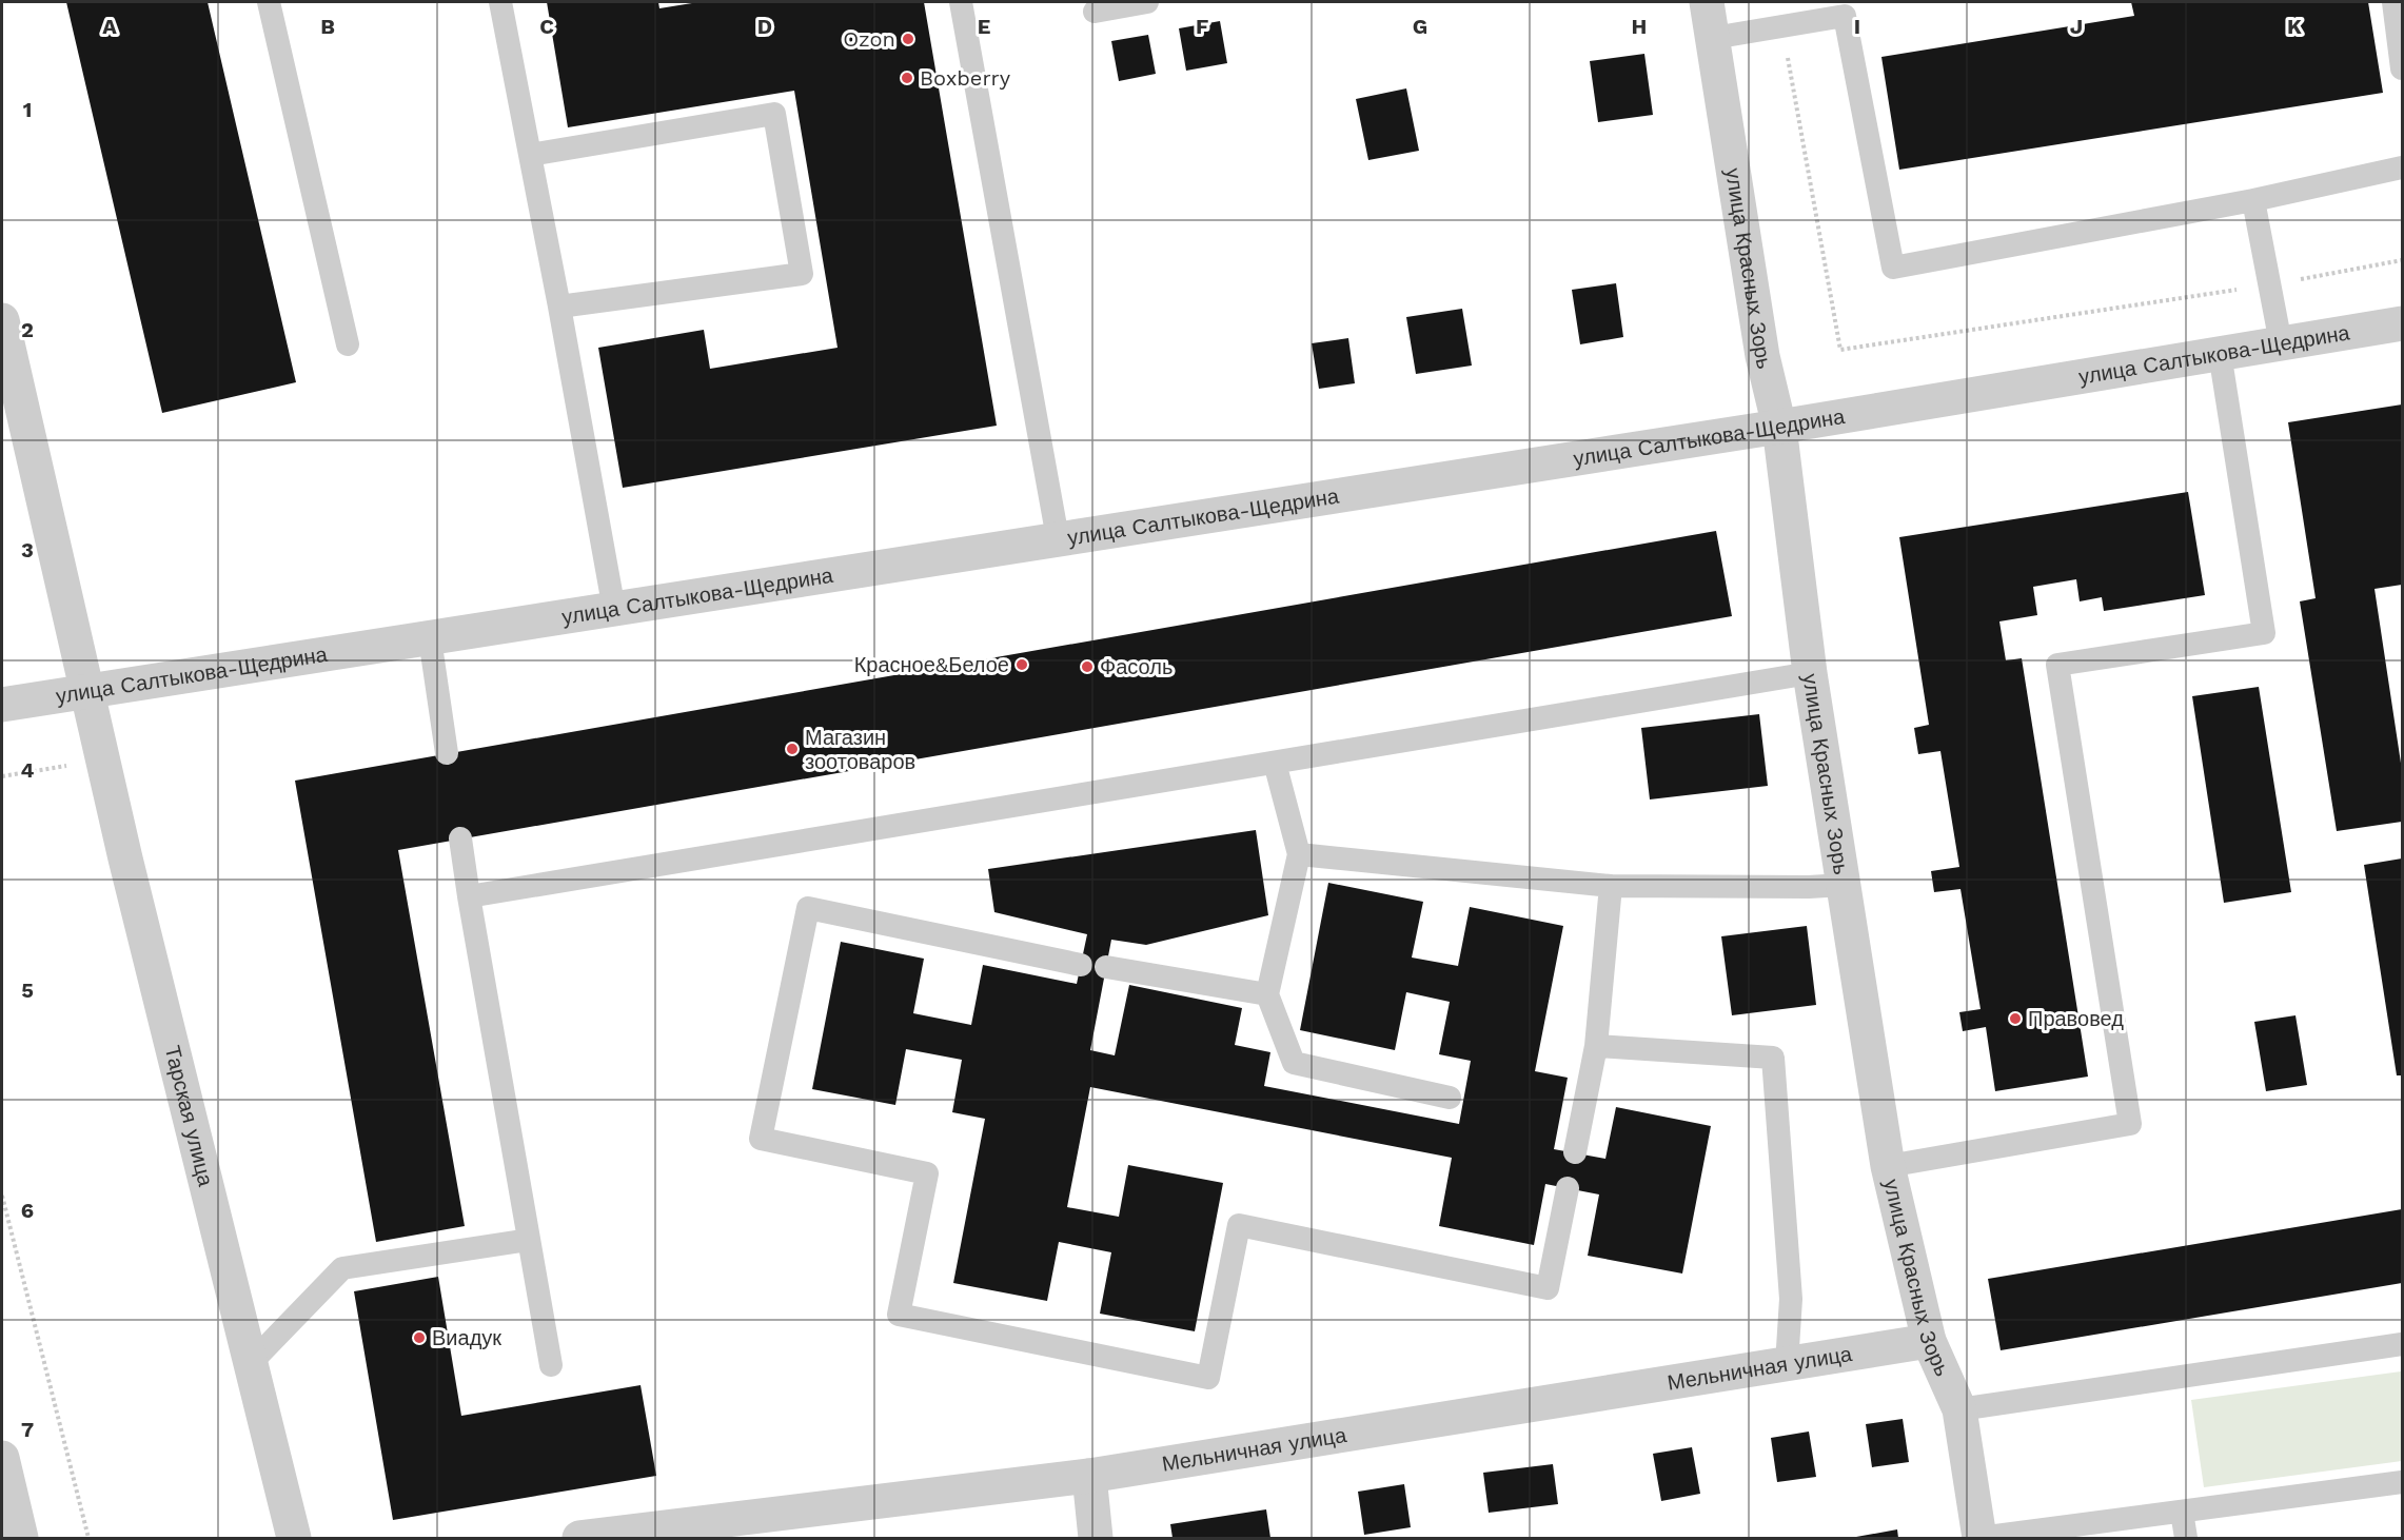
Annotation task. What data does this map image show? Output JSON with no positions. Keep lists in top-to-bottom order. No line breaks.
{"streets":{"street":["улица Красных Зорь","улица Салтыкова-Щедрина","Тарская улица","Мельничная улица"]},"crossings":[["улица Красных Зорь","улица Салтыкова-Щедрина"],["улица Красных Зорь","Мельничная улица"],["улица Салтыкова-Щедрина","Тарская улица"]],"places":["Ozon","Boxberry","Красное&Белое","Фасоль","Магазин зоотоваров","Правовед","Виадук"],"grid":{"columns":["A","B","C","D","E","F","G","H","I","J","K"],"rows":["1","2","3","4","5","6","7"]}}
